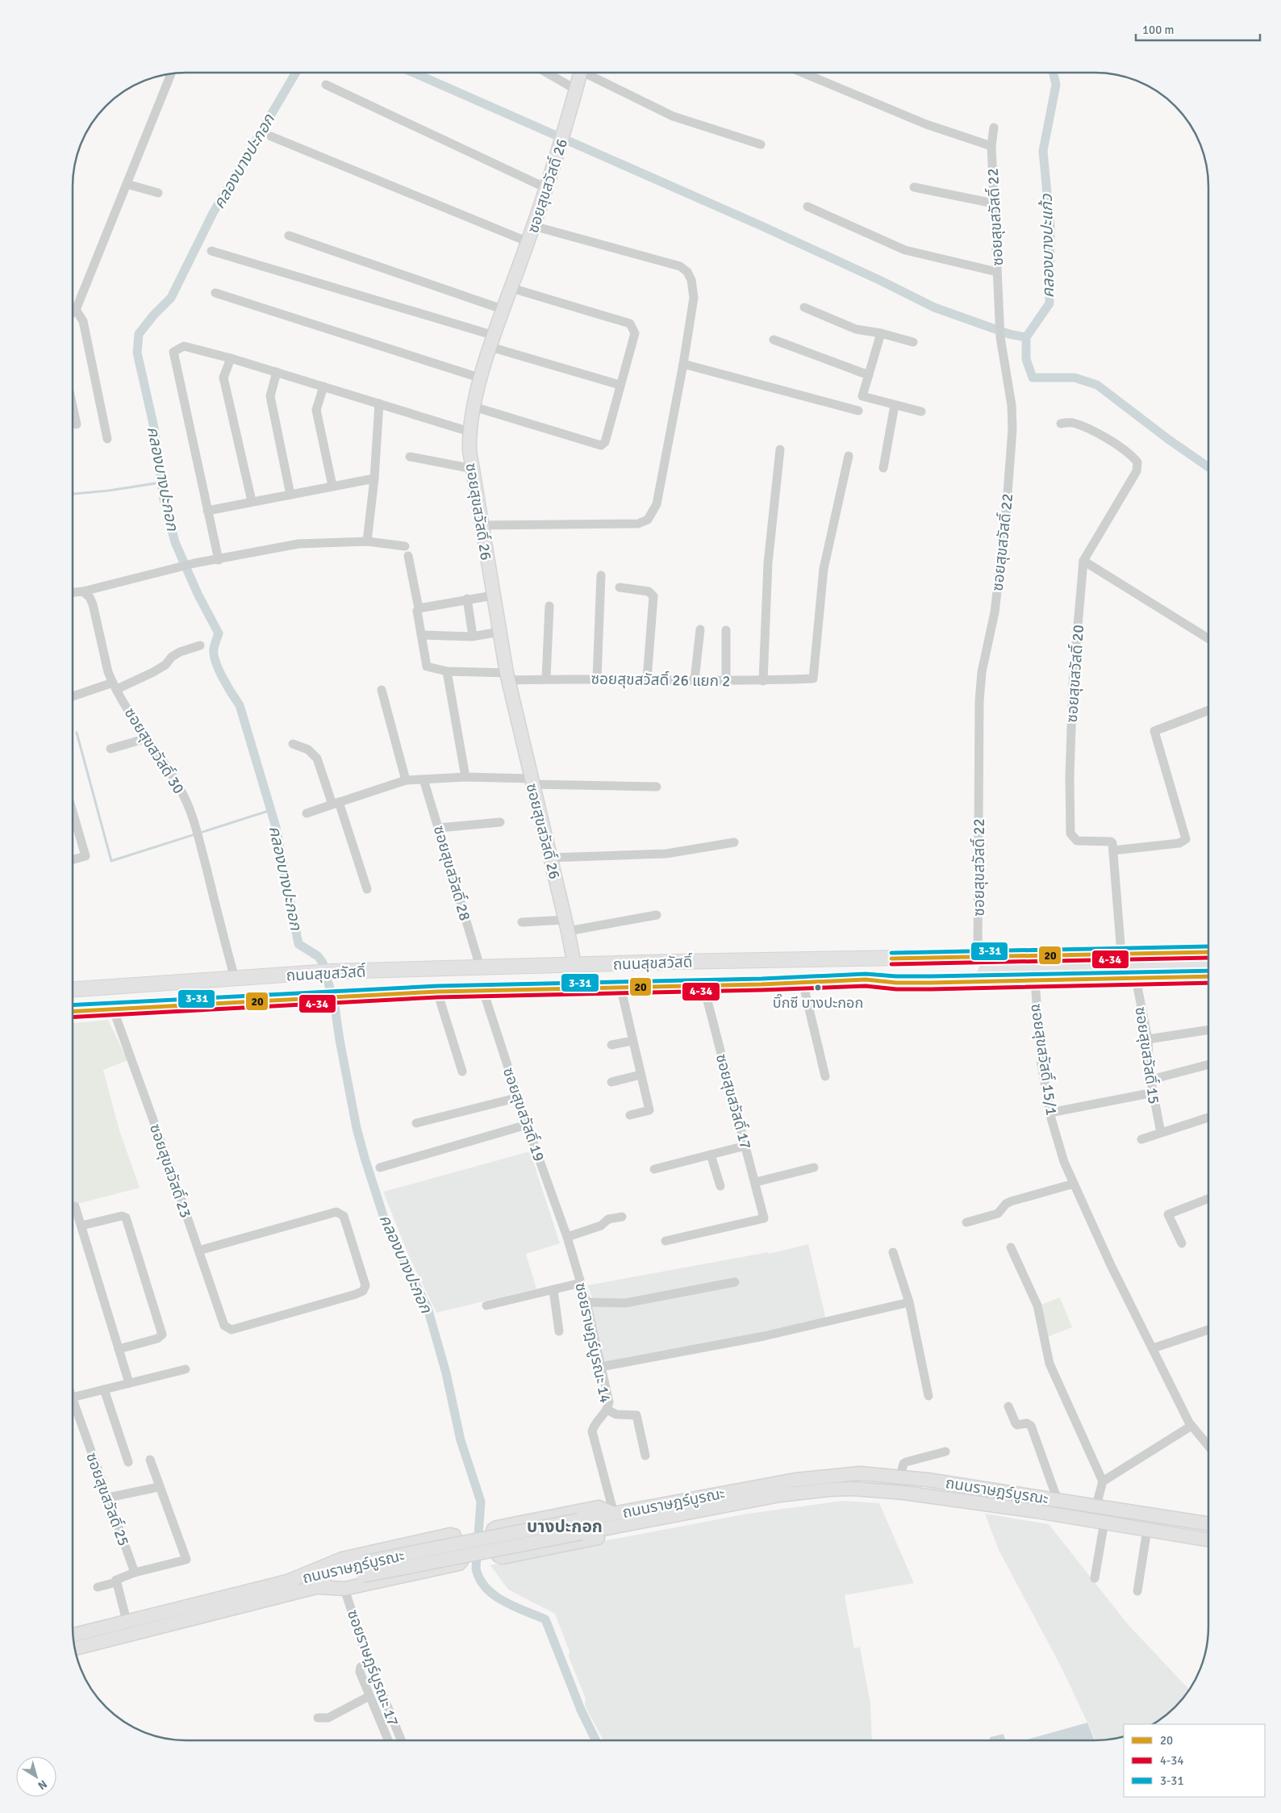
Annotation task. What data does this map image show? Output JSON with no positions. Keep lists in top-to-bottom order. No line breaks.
{"streets":{"main road":["ซอยสุขสวัสดิ์ 26","ถนนสุขสวัสดิ์","ถนนราษฎร์บูรณะ"],"street":["ซอยสุขสวัสดิ์ 22","ซอยสุขสวัสดิ์ 20","ซอยสุขสวัสดิ์ 26 แยก 2","ซอยสุขสวัสดิ์ 30","ซอยสุขสวัสดิ์ 28","ซอยสุขสวัสดิ์ 15","ซอยสุขสวัสดิ์ 15/1","ซอยสุขสวัสดิ์ 17","ซอยสุขสวัสดิ์ 19","ซอยสุขสวัสดิ์ 23","ซอยราษฎร์บูรณะ 14","ซอยสุขสวัสดิ์ 25","ซอยราษฎร์บูรณะ 17"]},"crossings":[["ซอยสุขสวัสดิ์ 26","ซอยสุขสวัสดิ์ 26 แยก 2"],["ซอยสุขสวัสดิ์ 26","ถนนสุขสวัสดิ์"],["ซอยสุขสวัสดิ์ 22","ถนนสุขสวัสดิ์"],["ซอยสุขสวัสดิ์ 30","ถนนสุขสวัสดิ์"],["ซอยสุขสวัสดิ์ 28","ถนนสุขสวัสดิ์"],["ถนนสุขสวัสดิ์","ซอยสุขสวัสดิ์ 15"],["ถนนสุขสวัสดิ์","ซอยสุขสวัสดิ์ 15/1"],["ถนนสุขสวัสดิ์","ซอยสุขสวัสดิ์ 17"],["ถนนสุขสวัสดิ์","ซอยสุขสวัสดิ์ 19"],["ถนนสุขสวัสดิ์","ซอยสุขสวัสดิ์ 23"],["ซอยสุขสวัสดิ์ 19","ซอยราษฎร์บูรณะ 14"],["ซอยราษฎร์บูรณะ 14","ถนนราษฎร์บูรณะ"]],"districts":["บางปะกอก"],"water":["คลองบางปะกอก","คลองบางปะแก้ว"],"places":["บิ๊กซี บางปะกอก"],"lines":["transit line 3-31","transit line 20","transit line 4-34"],"legend":["20","4-34","3-31"],"scale_bar":"100 m","north":"bottom right"}
